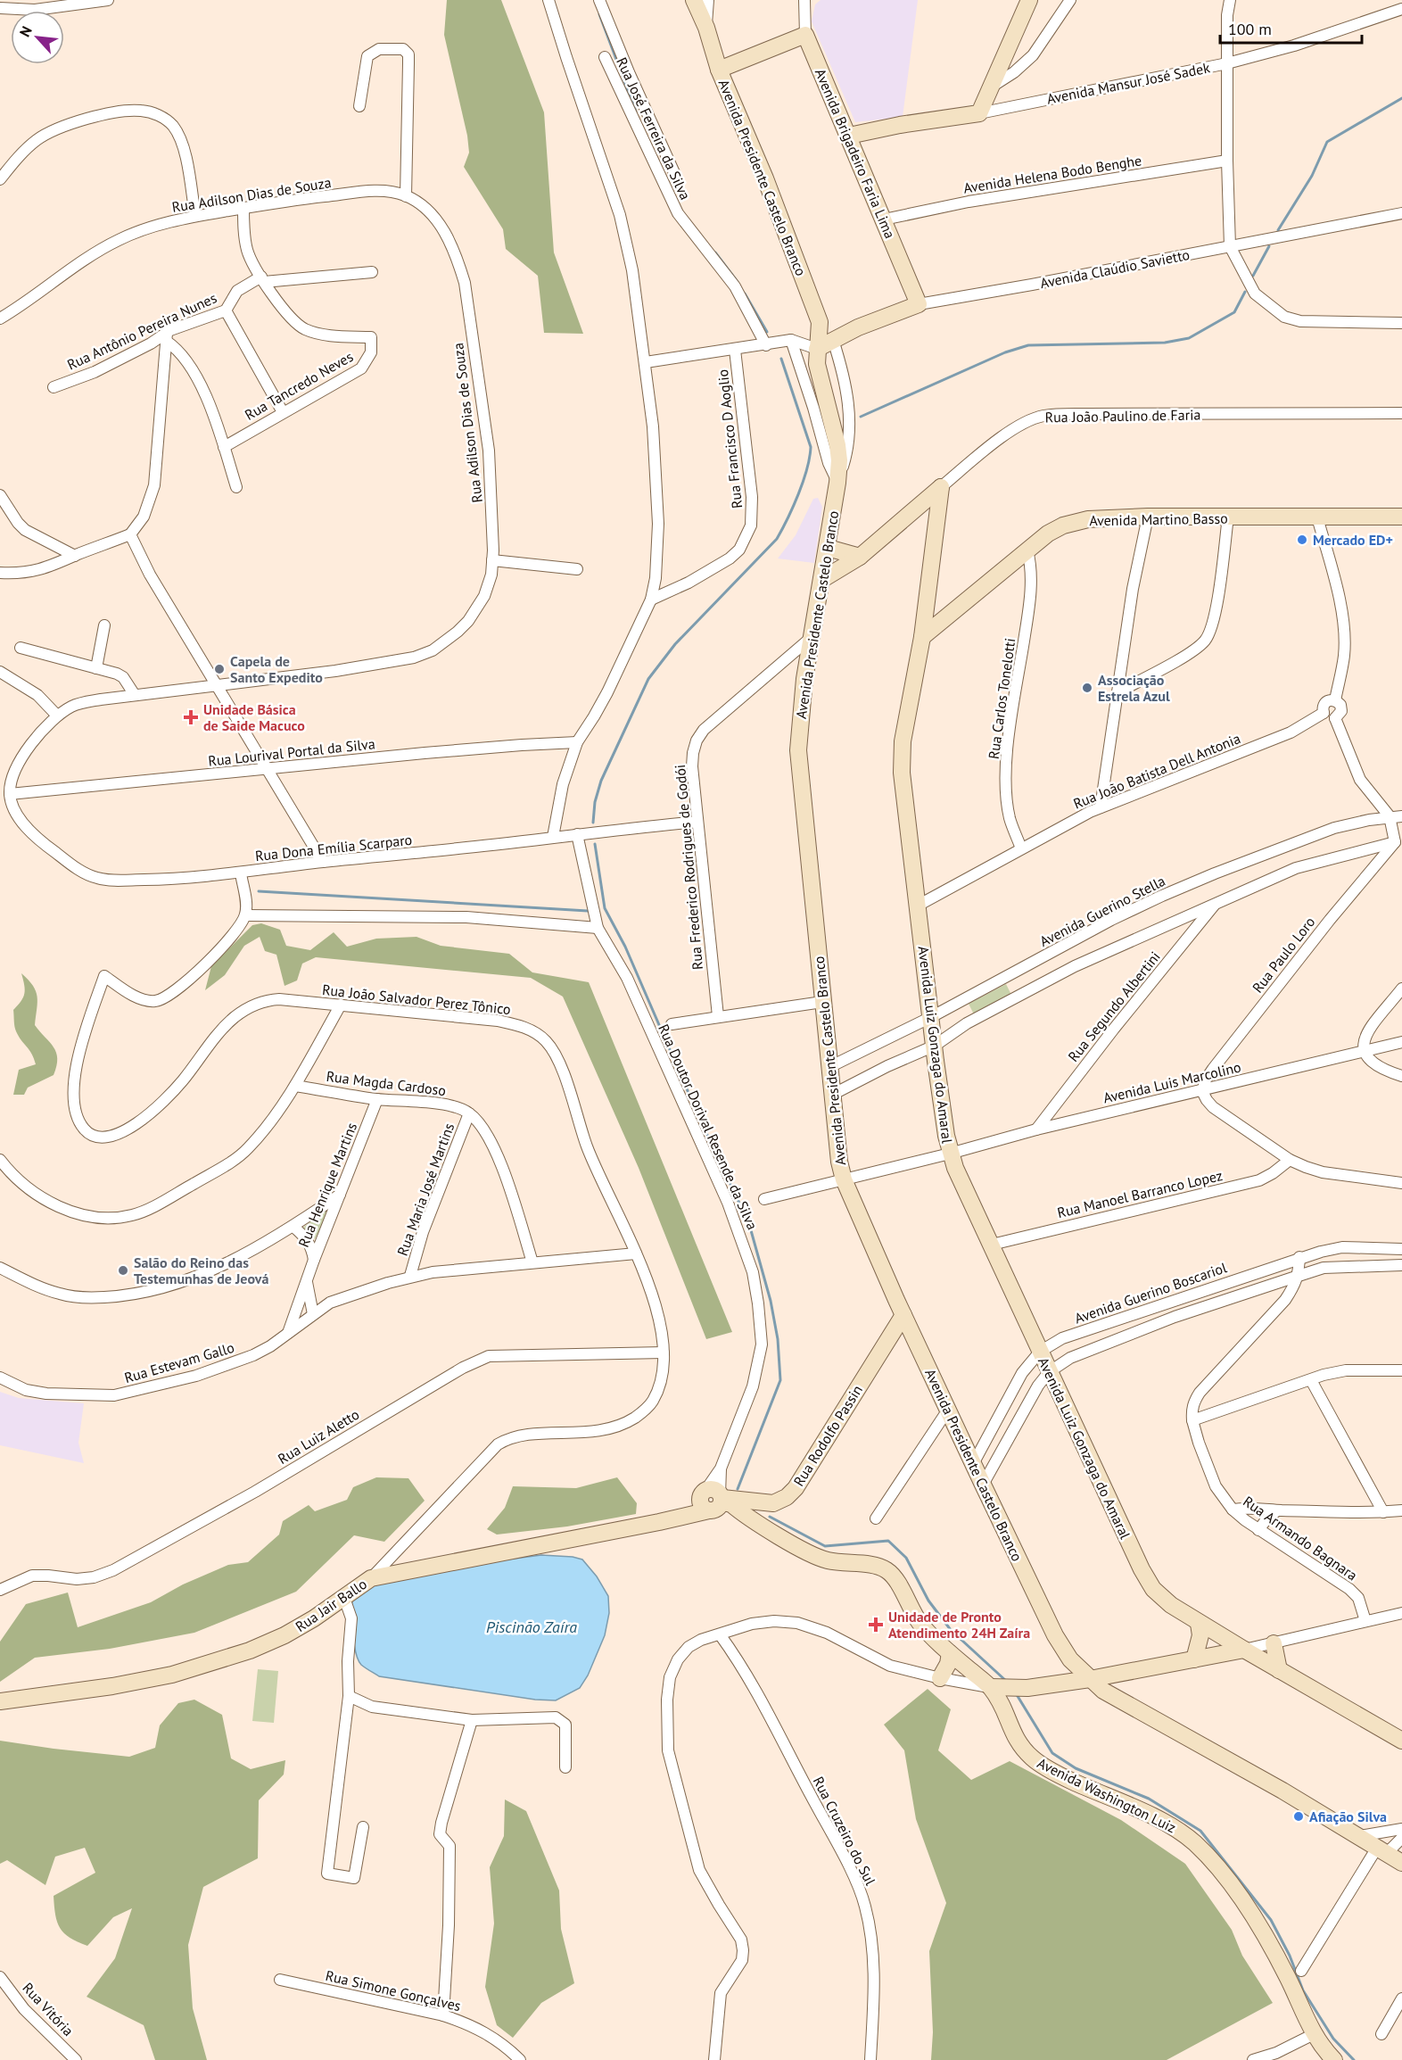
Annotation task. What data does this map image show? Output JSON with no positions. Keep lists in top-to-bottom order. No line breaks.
{"streets":{"street":["Avenida Mansur José Sadek","Rua José Ferreira da Silva","Avenida Brigadeiro Faria Lima","Avenida Helena Bodo Benghe","Avenida Presidente Castelo Branco","Rua Adilson Dias de Souza","Avenida Claúdio Savietto","Rua Antônio Pereira Nunes","Rua Tancredo Neves","Rua João Paulino de Faria","Rua Adílson Dias de Souza","Rua Francisco D Aoglio","Avenida Martino Basso","Rua Carlos Tonelotti","Rua Lourival Portal da Silva","Rua João Batista Dell Antonia","Rua Dona Emília Scarparo","Rua Frederico Rodrigues de Godói","Avenida Guerino Stella","Rua Paulo Loro","Rua João Salvador Perez Tônico","Rua Segundo Albertini","Avenida Luiz Gonzaga do Amaral","Avenida Luis Marcolino","Rua Magda Cardoso","Rua Doutor Dorival Resende da Silva","Rua Henrique Martins","Rua Maria José Martins","Rua Manoel Barranco Lopez","Avenida Guerino Boscariol","Rua Estevam Gallo","Rua Rodolfo Passin","Rua Luiz Aletto","Rua Armando Bagnara","Rua Jair Ballo","Avenida Washington Luiz","Rua Cruzeiro do Sul","Rua Simone Gonçalves","Rua Vitória"]},"crossings":[["Avenida Mansur José Sadek","Avenida Brigadeiro Faria Lima"],["Avenida Brigadeiro Faria Lima","Avenida Helena Bodo Benghe"],["Avenida Brigadeiro Faria Lima","Avenida Claúdio Savietto"],["Avenida Presidente Castelo Branco","Avenida Claúdio Savietto"],["Avenida Presidente Castelo Branco","Rua João Paulino de Faria"],["Avenida Presidente Castelo Branco","Rua Frederico Rodrigues de Godói"],["Avenida Presidente Castelo Branco","Avenida Guerino Stella"],["Avenida Presidente Castelo Branco","Avenida Luis Marcolino"],["Avenida Presidente Castelo Branco","Avenida Guerino Boscariol"],["Avenida Presidente Castelo Branco","Rua Rodolfo Passin"],["Rua Adilson Dias de Souza","Rua Adílson Dias de Souza"],["Rua Antônio Pereira Nunes","Rua Tancredo Neves"],["Rua João Paulino de Faria","Avenida Luiz Gonzaga do Amaral"],["Rua Adílson Dias de Souza","Rua Lourival Portal da Silva"],["Rua Adílson Dias de Souza","Rua Dona Emília Scarparo"],["Avenida Martino Basso","Rua Carlos Tonelotti"],["Avenida Martino Basso","Avenida Luiz Gonzaga do Amaral"],["Rua Carlos Tonelotti","Rua João Batista Dell Antonia"],["Rua Lourival Portal da Silva","Rua Dona Emília Scarparo"],["Rua João Batista Dell Antonia","Avenida Luiz Gonzaga do Amaral"],["Rua Dona Emília Scarparo","Rua Frederico Rodrigues de Godói"],["Rua Dona Emília Scarparo","Rua Doutor Dorival Resende da Silva"],["Avenida Guerino Stella","Avenida Luiz Gonzaga do Amaral"],["Rua Paulo Loro","Avenida Luis Marcolino"],["Rua João Salvador Perez Tônico","Rua Estevam Gallo"],["Rua João Salvador Perez Tônico","Rua Luiz Aletto"],["Rua João Salvador Perez Tônico","Rua Jair Ballo"],["Rua Segundo Albertini","Avenida Luis Marcolino"],["Avenida Luiz Gonzaga do Amaral","Avenida Luis Marcolino"],["Avenida Luiz Gonzaga do Amaral","Rua Manoel Barranco Lopez"],["Avenida Luiz Gonzaga do Amaral","Avenida Guerino Boscariol"],["Rua Magda Cardoso","Rua Henrique Martins"],["Rua Magda Cardoso","Rua Maria José Martins"],["Rua Doutor Dorival Resende da Silva","Rua Rodolfo Passin"],["Rua Doutor Dorival Resende da Silva","Rua Jair Ballo"],["Rua Henrique Martins","Rua Estevam Gallo"],["Rua Maria José Martins","Rua Estevam Gallo"],["Avenida Guerino Boscariol","Rua Armando Bagnara"],["Rua Rodolfo Passin","Rua Jair Ballo"]],"water":["Piscinão Zaíra"],"places":{"other":["Mercado ED+","Capela de Santo Expedito","Associação Estrela Azul","Salão do Reino das Testemunhas de Jeová","Afiação Silva"],"health":["Unidade Básica de Saide Macuco","Unidade de Pronto Atendimento 24H Zaíra"]},"scale_bar":"100 m","north":"top left"}
